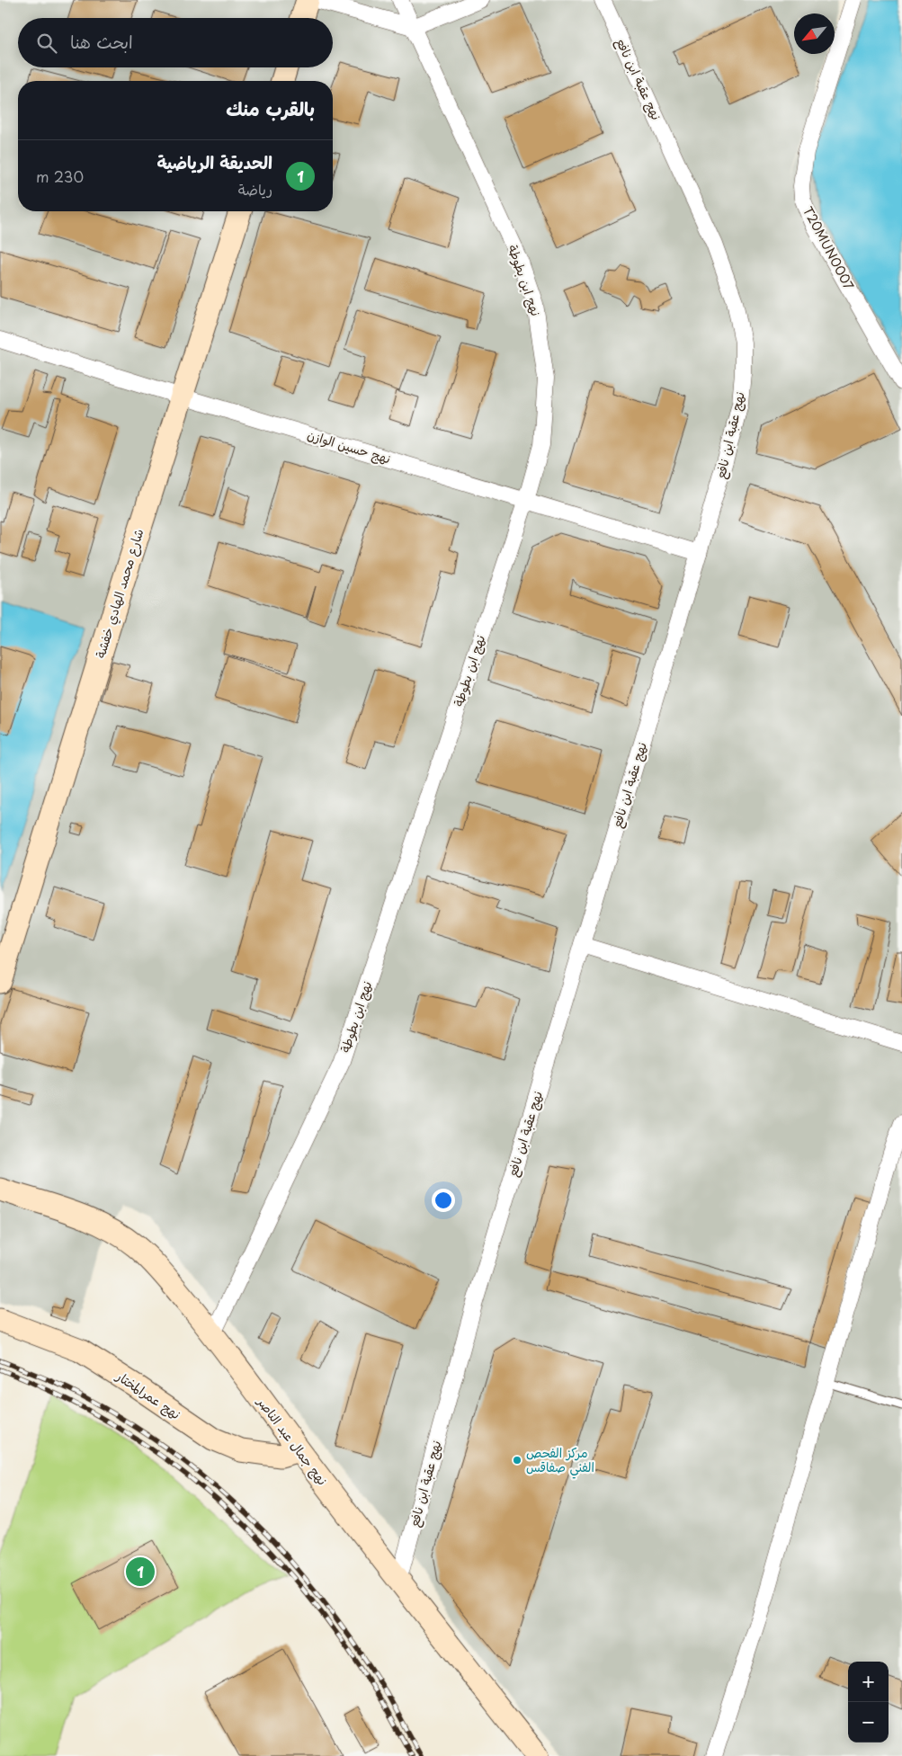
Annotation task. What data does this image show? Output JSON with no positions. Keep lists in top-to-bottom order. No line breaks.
{"streets":{"street":["نهج عقبة ابن نافع","T20MUN0007","نهج ابن بطوطة","نهج حسين الوازن","شارع محمد الهادي خفشة","نهج عمرالمختار","نهج جمال عبد الناصر"]},"crossings":[["نهج عقبة ابن نافع","نهج حسين الوازن"],["نهج عقبة ابن نافع","نهج جمال عبد الناصر"],["نهج ابن بطوطة","نهج حسين الوازن"],["نهج ابن بطوطة","نهج جمال عبد الناصر"],["نهج حسين الوازن","شارع محمد الهادي خفشة"],["نهج عمرالمختار","نهج جمال عبد الناصر"]],"places":["مركز الفحص الفني صفاقس"],"north":"bottom left","page":{"search":"ابحث هنا","heading":"بالقرب منك","list":[{"mark":"1","name":"الحديقة الرياضية","note":"رياضة","value":"230 m"}],"pins":"1","map_buttons":["+","−"]}}
